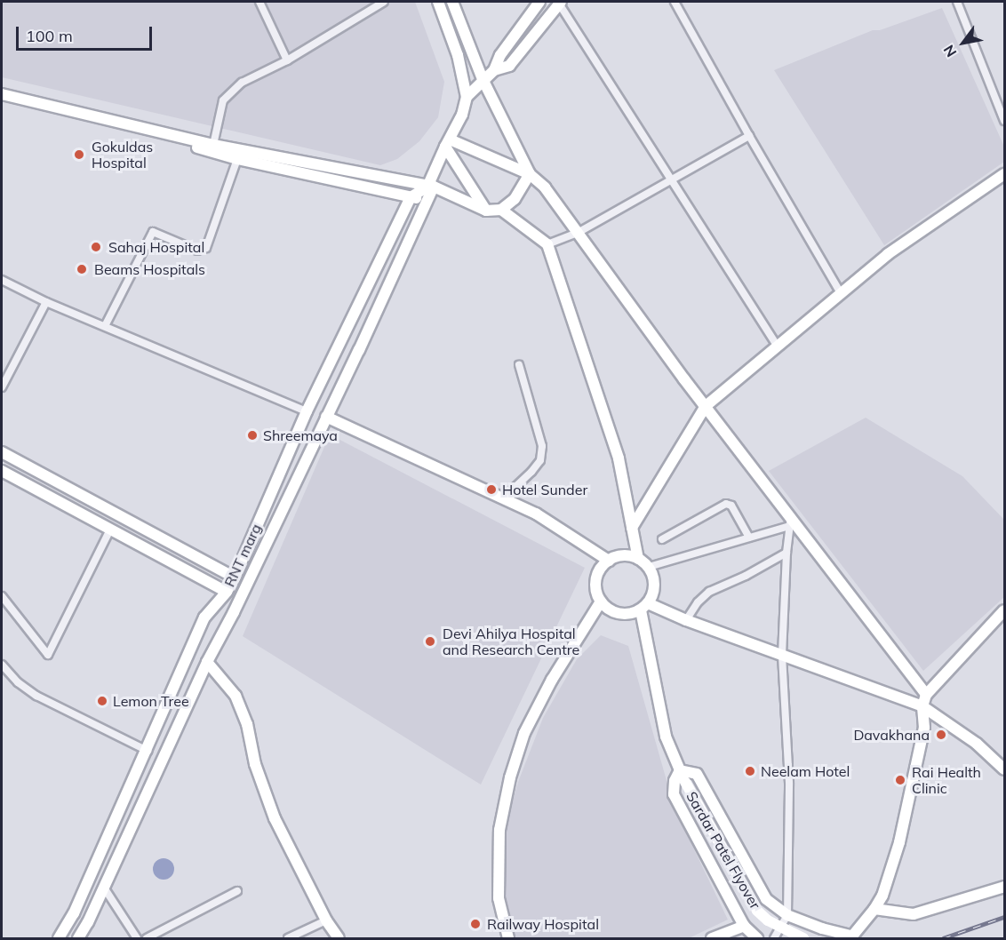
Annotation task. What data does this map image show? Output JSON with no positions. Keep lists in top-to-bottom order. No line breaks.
{"streets":{"main road":["RNT marg","Sardar Patel Flyover"]},"places":["Gokuldas Hospital","Sahaj Hospital","Beams Hospitals","Shreemaya","Hotel Sunder","Devi Ahilya Hospital and Research Centre","Lemon Tree","Davakhana","Neelam Hotel","Rai Health Clinic","Railway Hospital"],"scale_bar":"100 m","north":"bottom left"}
